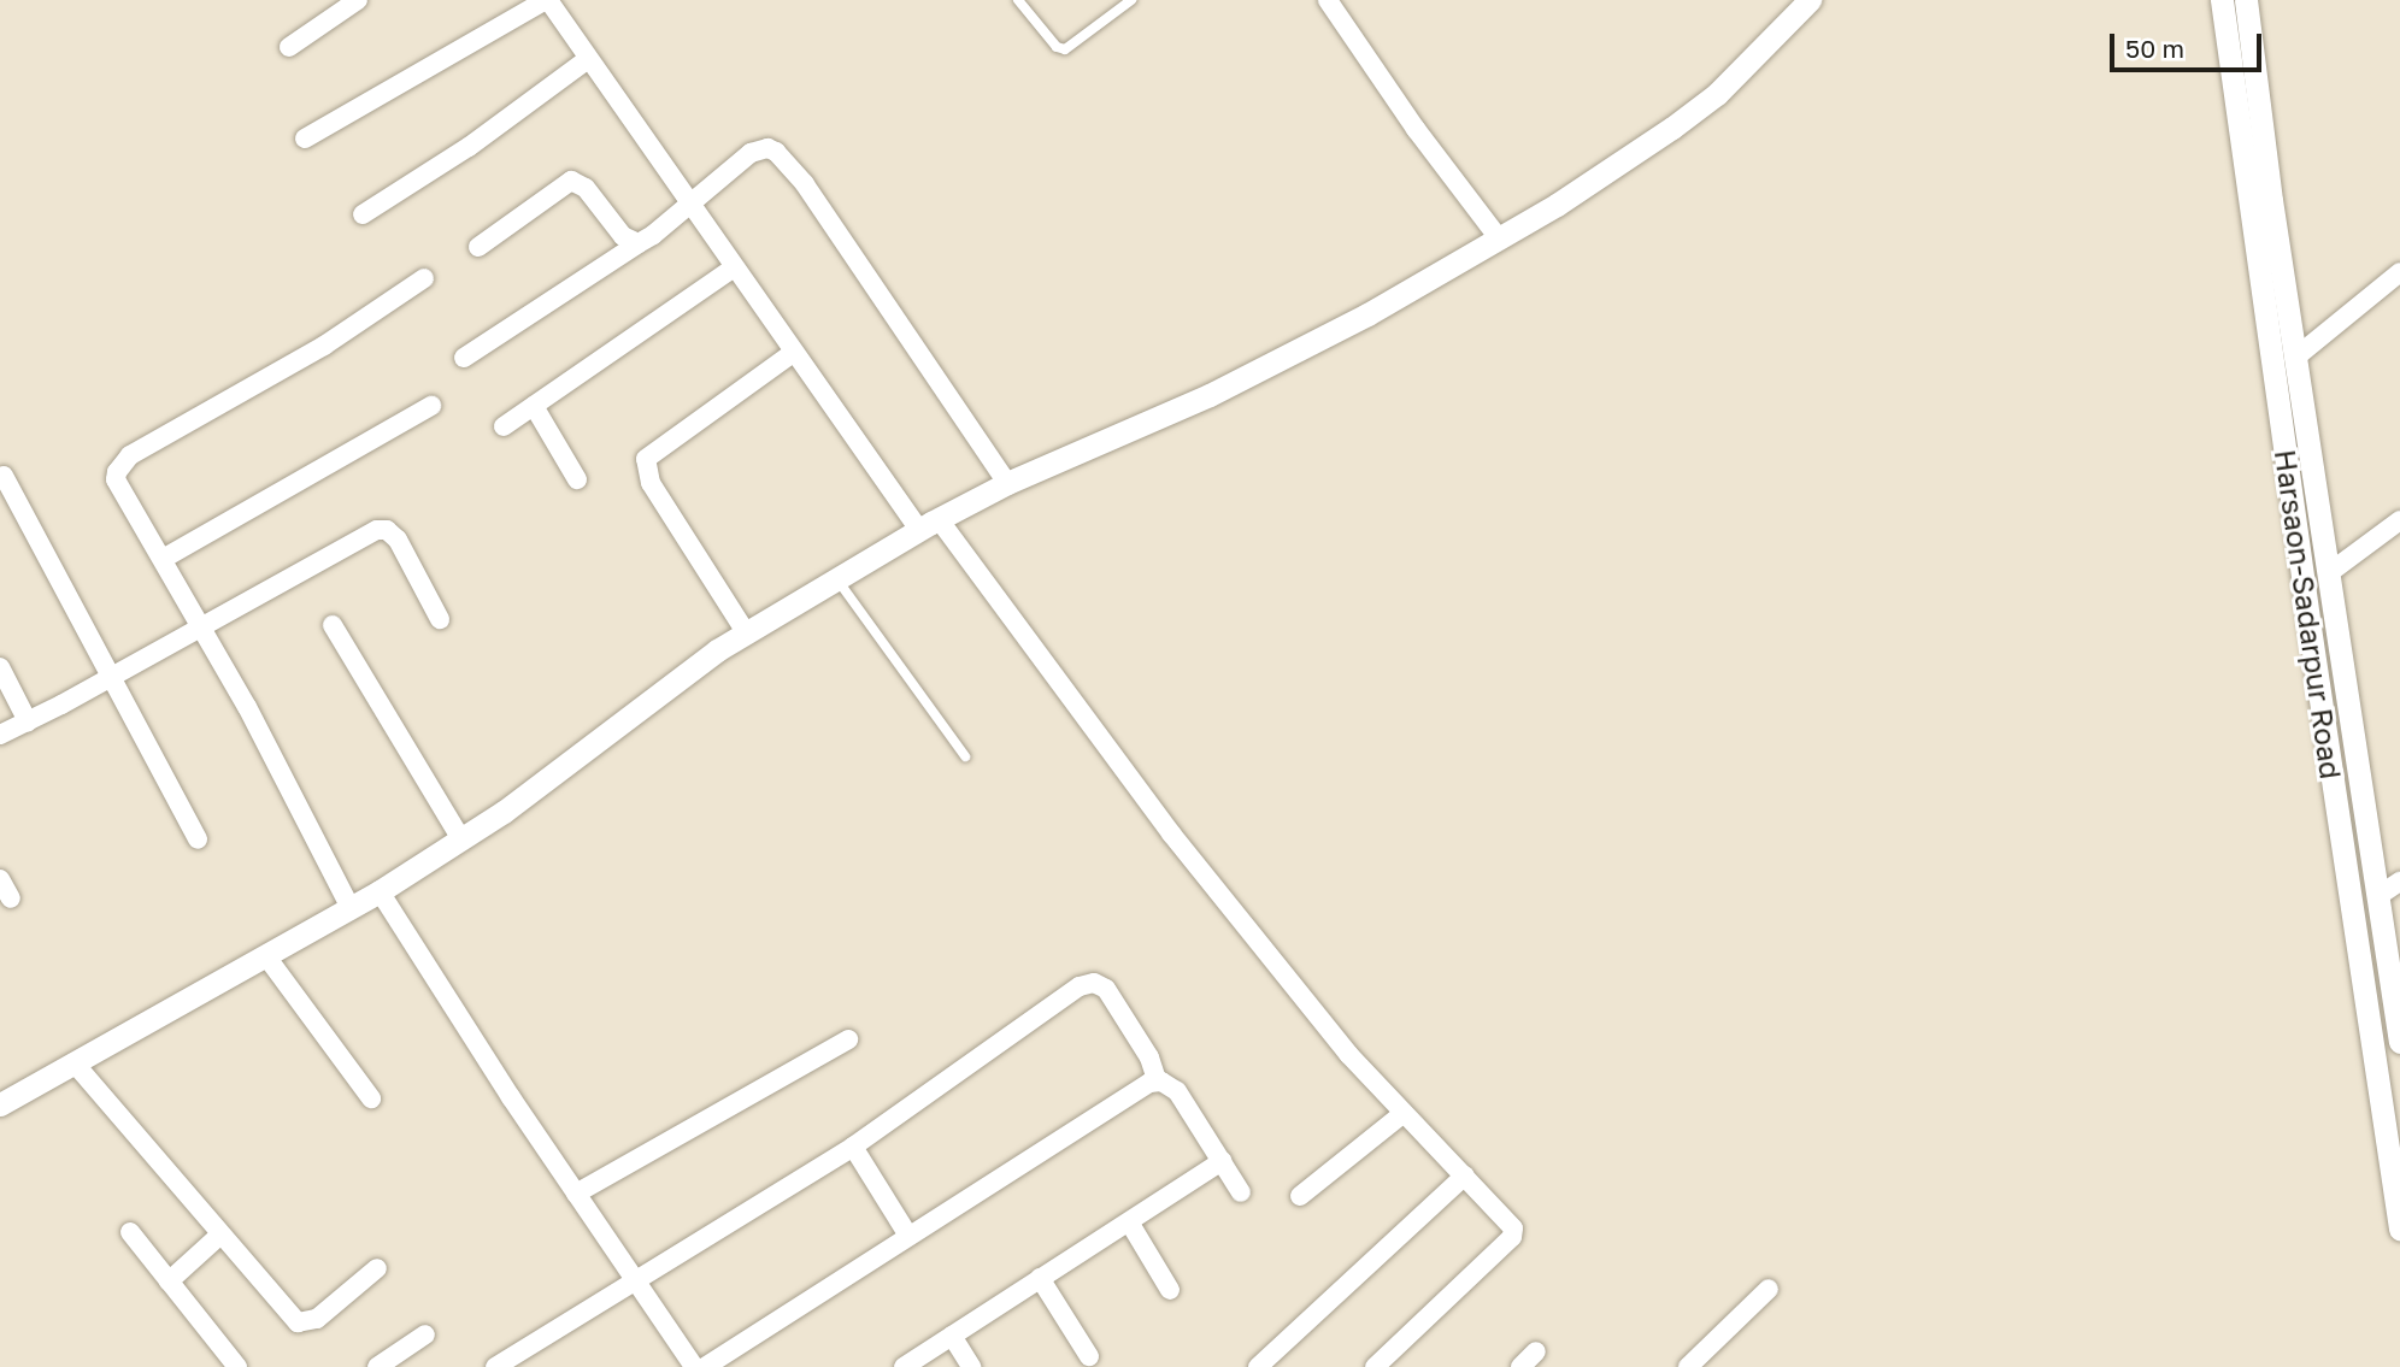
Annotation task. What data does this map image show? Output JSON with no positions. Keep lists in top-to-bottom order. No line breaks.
{"streets":{"street":["Harsaon-Sadarpur Road"]},"scale_bar":"50 m"}
